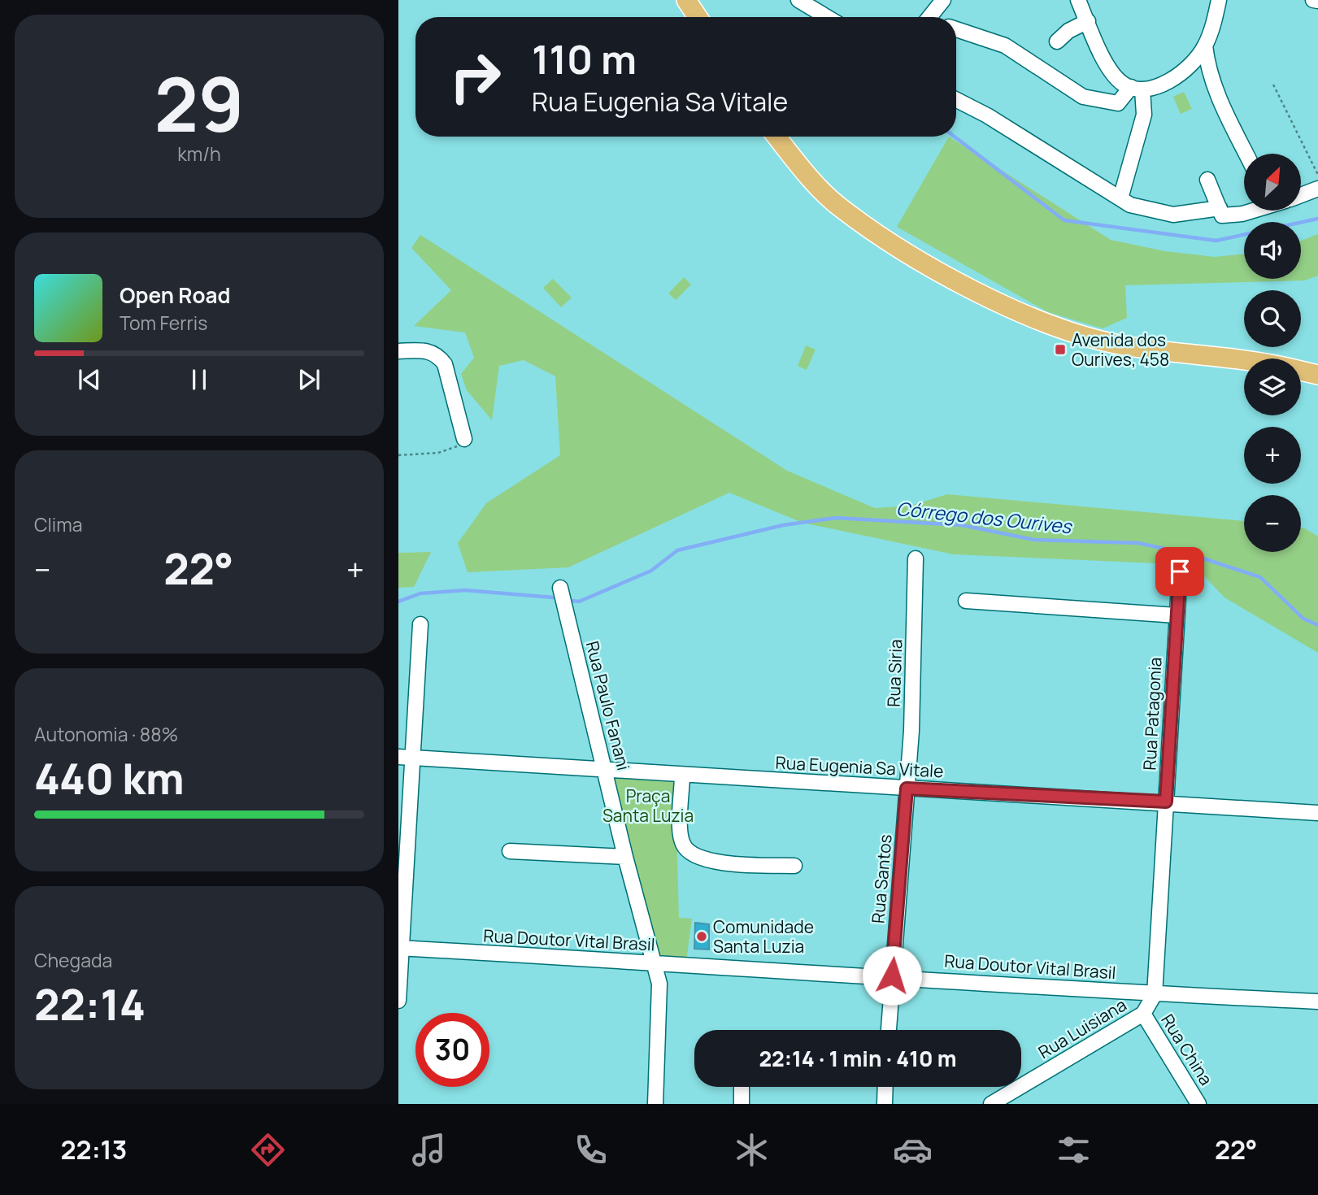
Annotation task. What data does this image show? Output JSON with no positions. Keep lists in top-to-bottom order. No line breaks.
{"streets":{"street":["Rua Siria","Rua Paulo Fanani","Rua Patagonia","Rua Eugenia Sa Vitale","Rua Santos","Rua Doutor Vital Brasil","Rua Luisiana","Rua China"]},"crossings":[["Rua Siria","Rua Eugenia Sa Vitale"],["Rua Siria","Rua Santos"],["Rua Paulo Fanani","Rua Eugenia Sa Vitale"],["Rua Paulo Fanani","Rua Doutor Vital Brasil"],["Rua Patagonia","Rua Eugenia Sa Vitale"],["Rua Patagonia","Rua Doutor Vital Brasil"],["Rua Patagonia","Rua Luisiana"],["Rua Eugenia Sa Vitale","Rua Santos"],["Rua Santos","Rua Doutor Vital Brasil"],["Rua Doutor Vital Brasil","Rua Luisiana"],["Rua Luisiana","Rua China"]],"water":["Córrego dos Ourives"],"parks":["Praça Santa Luzia"],"places":{"transit":["Avenida dos Ourives, 458"],"other":["Comunidade Santa Luzia"]},"north":"top right","page":{"tile":[["29","km/h"],"Clima",["Autonomia · 88%","440 km"],["Chegada","22:14"]],"turn":["110 m","Rua Eugenia Sa Vitale"],"map_buttons":["+","−"],"song":["Open Road","Tom Ferris"],"heat":["−","22°","+"],"limit":"30","trip":"22:14 · 1 min · 410 m","tabs":["22:13","22°"]}}
